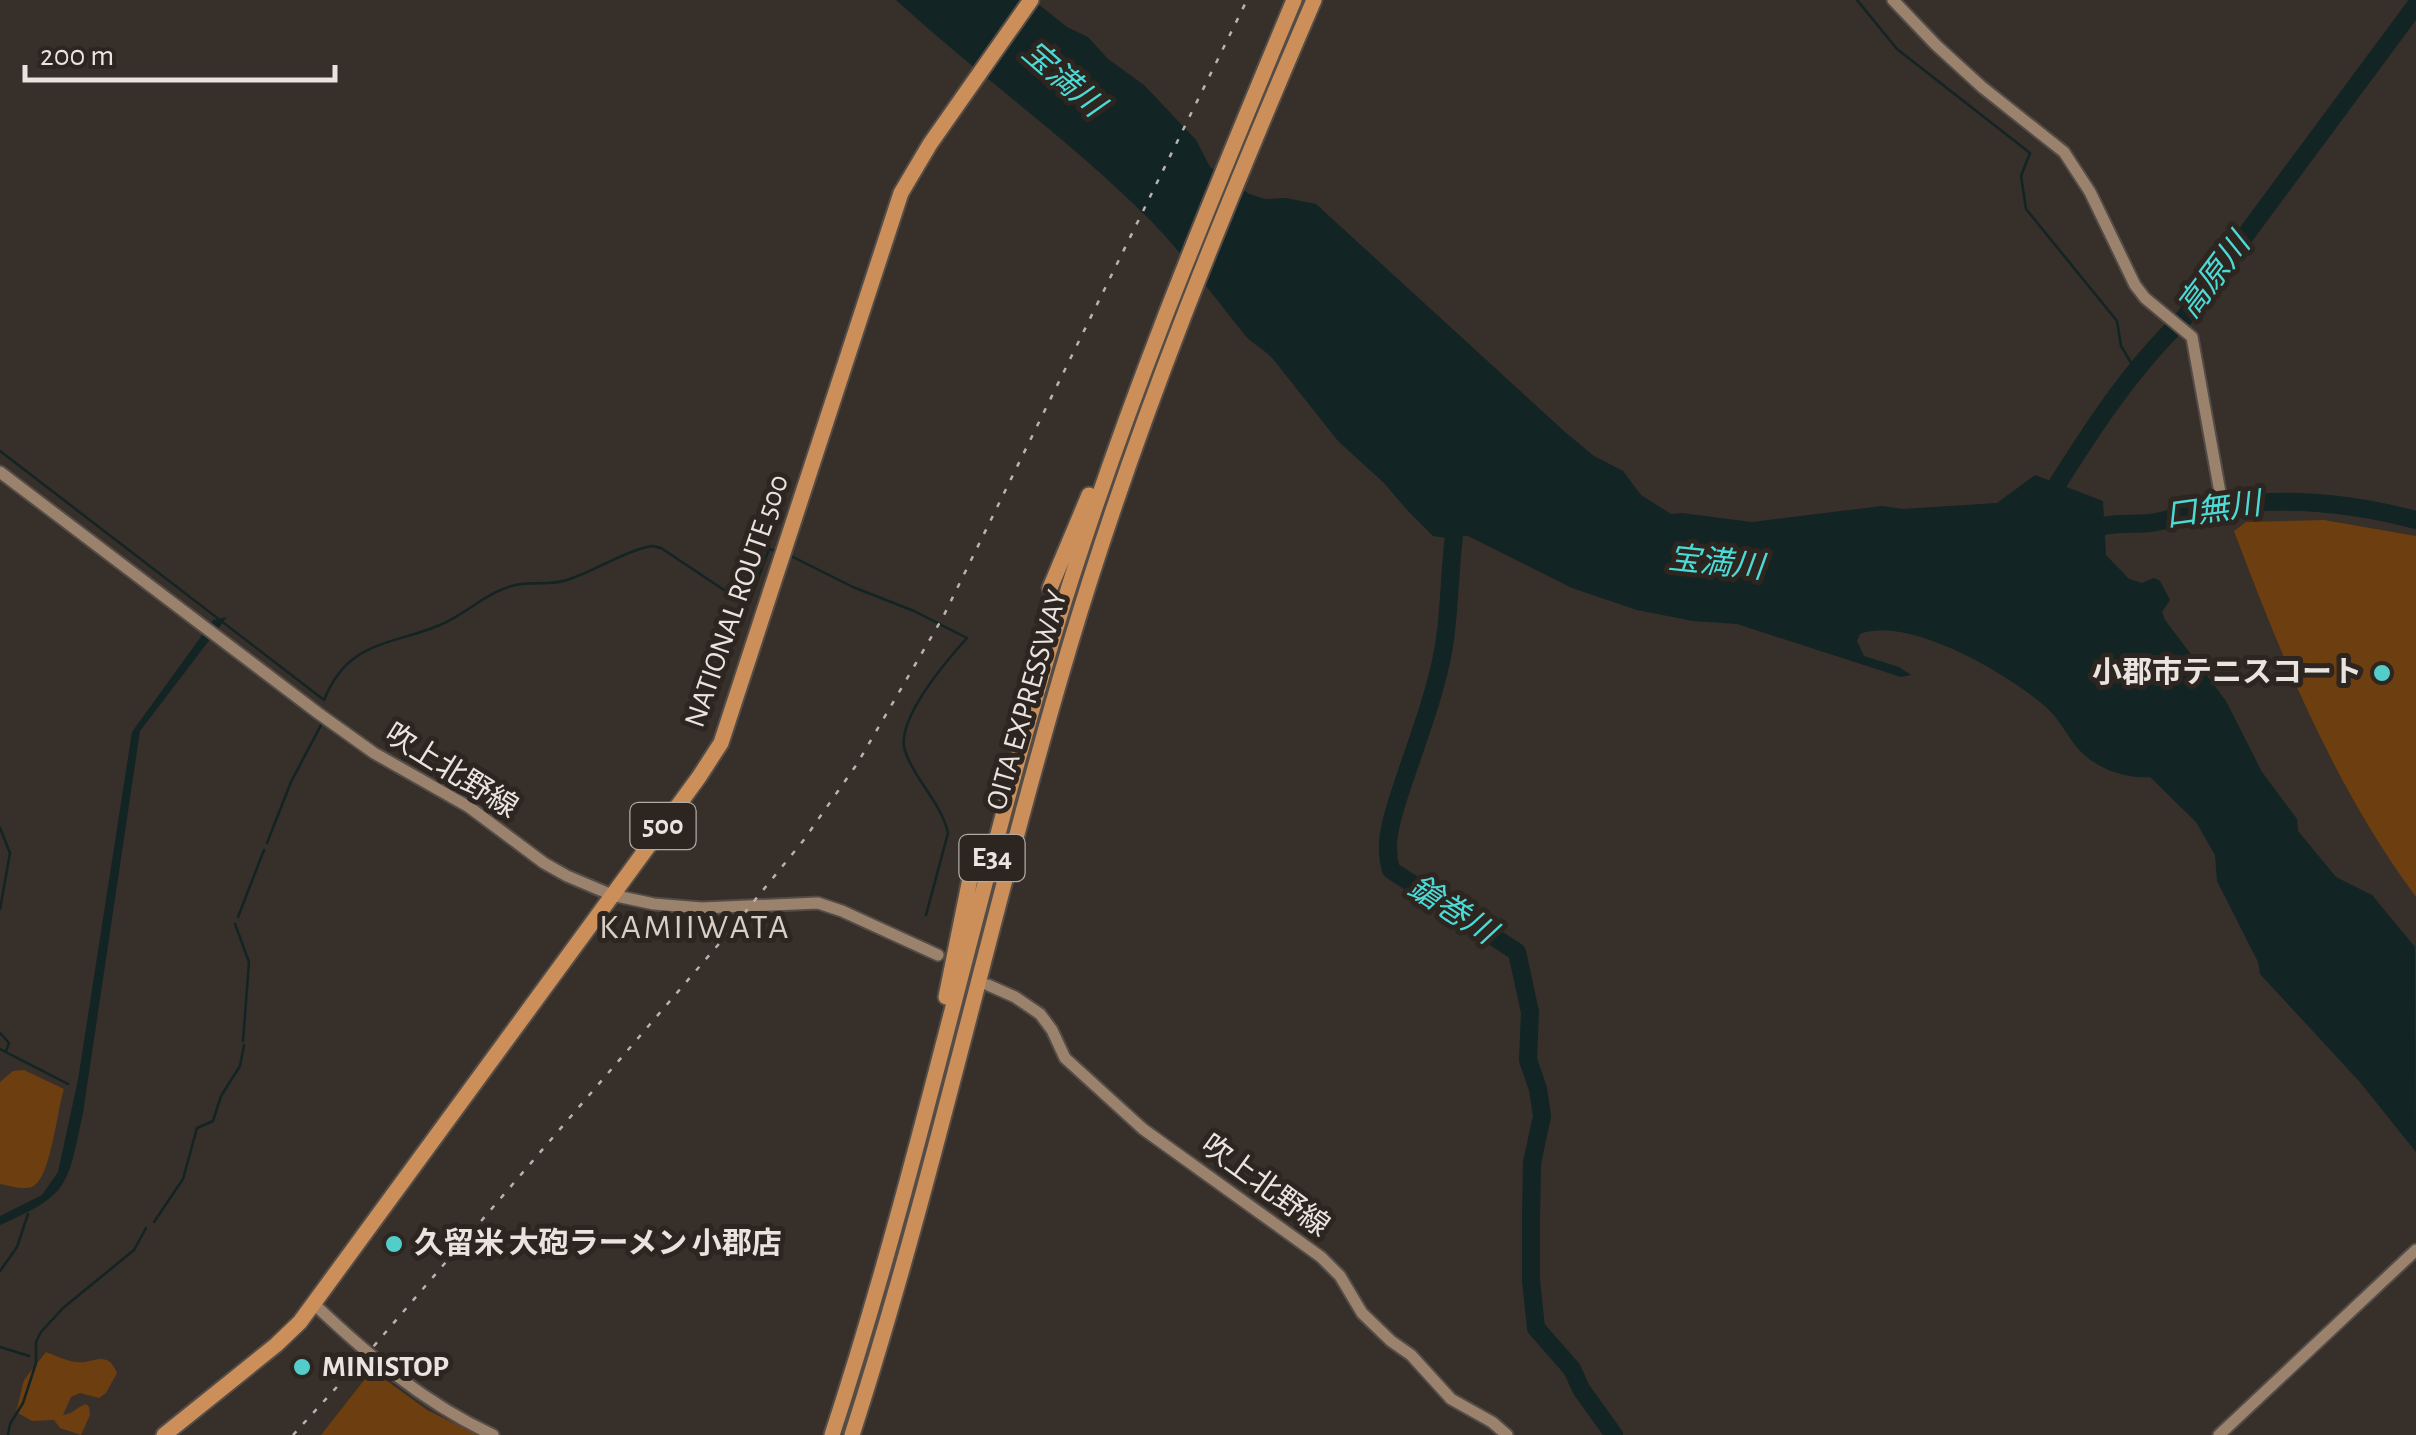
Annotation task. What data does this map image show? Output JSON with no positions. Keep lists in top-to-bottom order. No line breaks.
{"streets":{"highway":["NATIONAL ROUTE 500","OITA EXPRESSWAY","500","E34"],"main road":["吹上北野線"]},"crossings":[["NATIONAL ROUTE 500","吹上北野線"]],"districts":["KAMIIWATA"],"water":["宝満川","高原川","口無川","鎗巻川"],"places":["小郡市テニスコート","久留米 大砲ラーメン 小郡店","MINISTOP"],"scale_bar":"200 m"}
